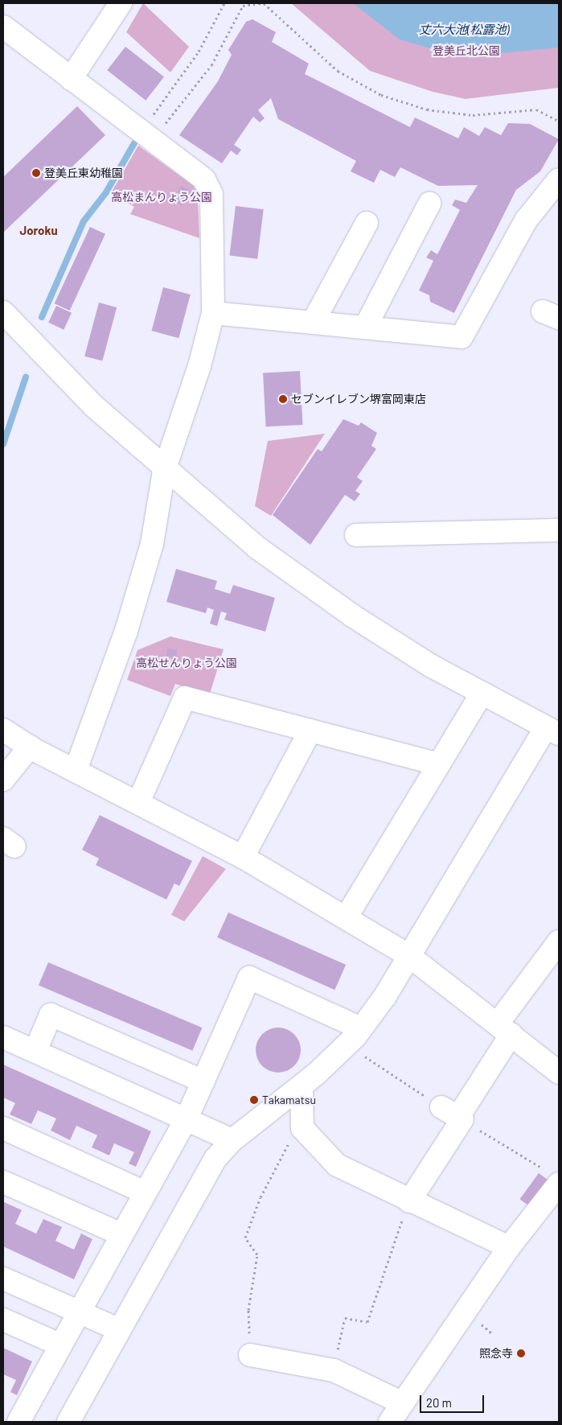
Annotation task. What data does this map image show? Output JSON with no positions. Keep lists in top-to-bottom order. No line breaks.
{"districts":["Joroku"],"water":["丈六大池(松露池)"],"parks":["登美丘北公園","高松まんりょう公園","高松せんりょう公園"],"places":["登美丘東幼稚園","セブンイレブン堺富岡東店","Takamatsu","照念寺"],"scale_bar":"20 m"}
